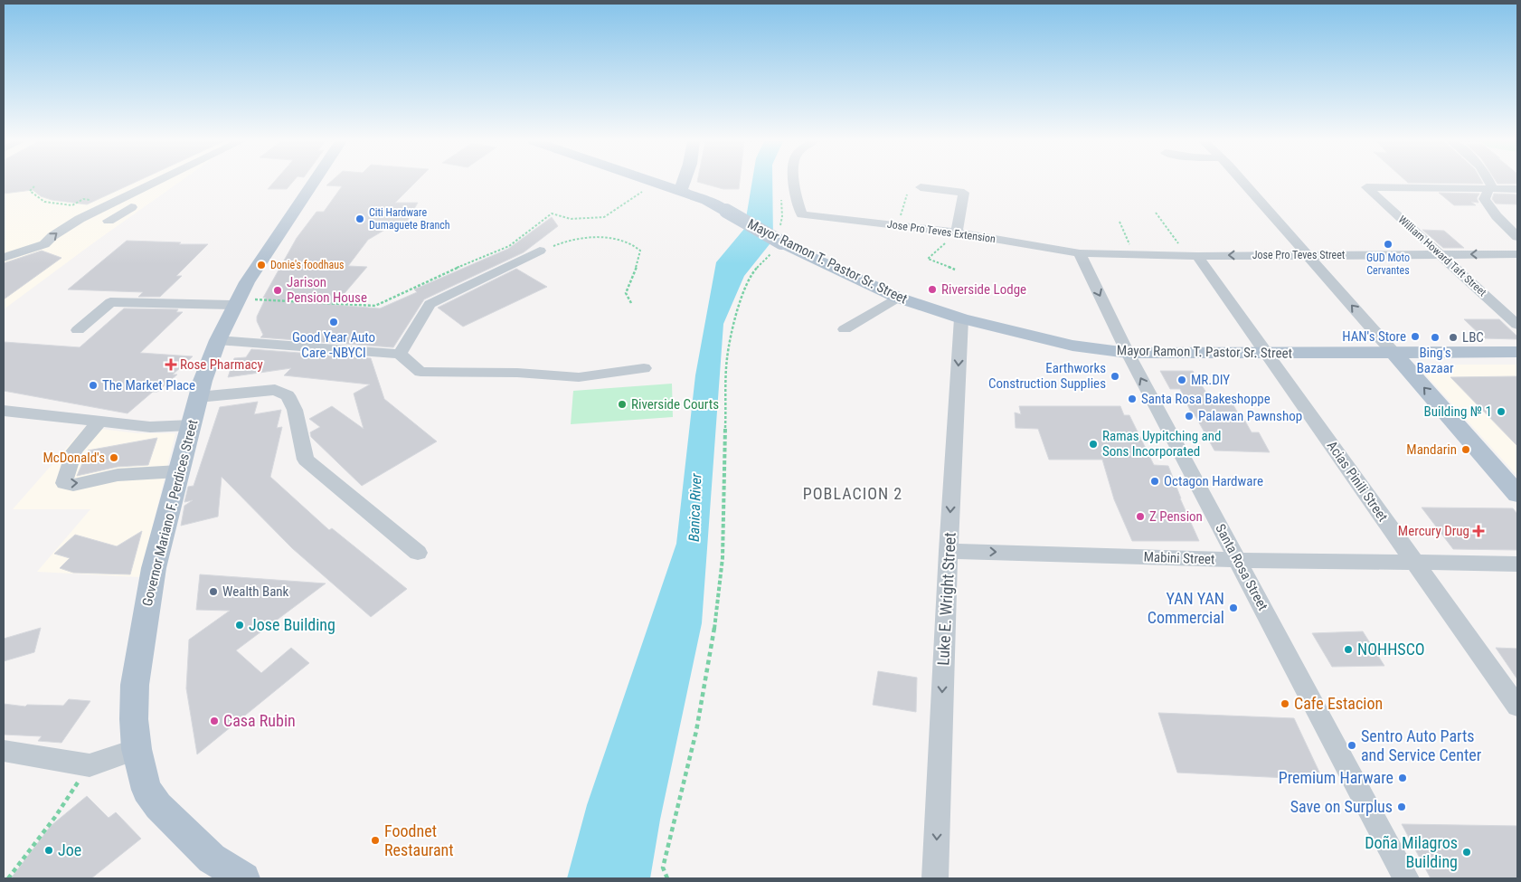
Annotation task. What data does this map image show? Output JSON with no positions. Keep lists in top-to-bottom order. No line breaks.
{"streets":{"main road":["Mayor Ramon T. Pastor Sr. Street","Governor Mariano F. Perdices Street"],"street":["Jose Pro Teves Extension","Jose Pro Teves Street","William Howard Taft Street","Acias Pinili Street","Mabini Street","Santa Rosa Street","Luke E. Wright Street"]},"crossings":[["Jose Pro Teves Extension","Jose Pro Teves Street"],["Jose Pro Teves Extension","Santa Rosa Street"],["Jose Pro Teves Street","William Howard Taft Street"],["Jose Pro Teves Street","Acias Pinili Street"],["Jose Pro Teves Street","Santa Rosa Street"],["Mayor Ramon T. Pastor Sr. Street","Acias Pinili Street"],["Mayor Ramon T. Pastor Sr. Street","Santa Rosa Street"],["Mayor Ramon T. Pastor Sr. Street","Luke E. Wright Street"],["Acias Pinili Street","Mabini Street"],["Mabini Street","Santa Rosa Street"],["Mabini Street","Luke E. Wright Street"]],"one_way":["Jose Pro Teves Street","Mabini Street","Luke E. Wright Street"],"districts":["POBLACION 2"],"water":["Banica River"],"places":{"other":["Citi Hardware Dumaguete Branch","GUD Moto Cervantes","Donie's foodhaus","Riverside Lodge","Jarison Pension House","Good Year Auto Care -NBYCI","HAN's Store","Bing's Bazaar","LBC","Earthworks Construction Supplies","MR.DIY","The Market Place","Santa Rosa Bakeshoppe","Riverside Courts","Building № 1","Palawan Pawnshop","Ramas Uypitching and Sons Incorporated","Mandarin","McDonald's","Octagon Hardware","Z Pension","Wealth Bank","YAN YAN Commercial","Jose Building","NOHHSCO","Cafe Estacion","Casa Rubin","Sentro Auto Parts and Service Center","Premium Harware","Save on Surplus","Foodnet Restaurant","Joe","Doña Milagros Building"],"health":["Rose Pharmacy","Mercury Drug"]}}
